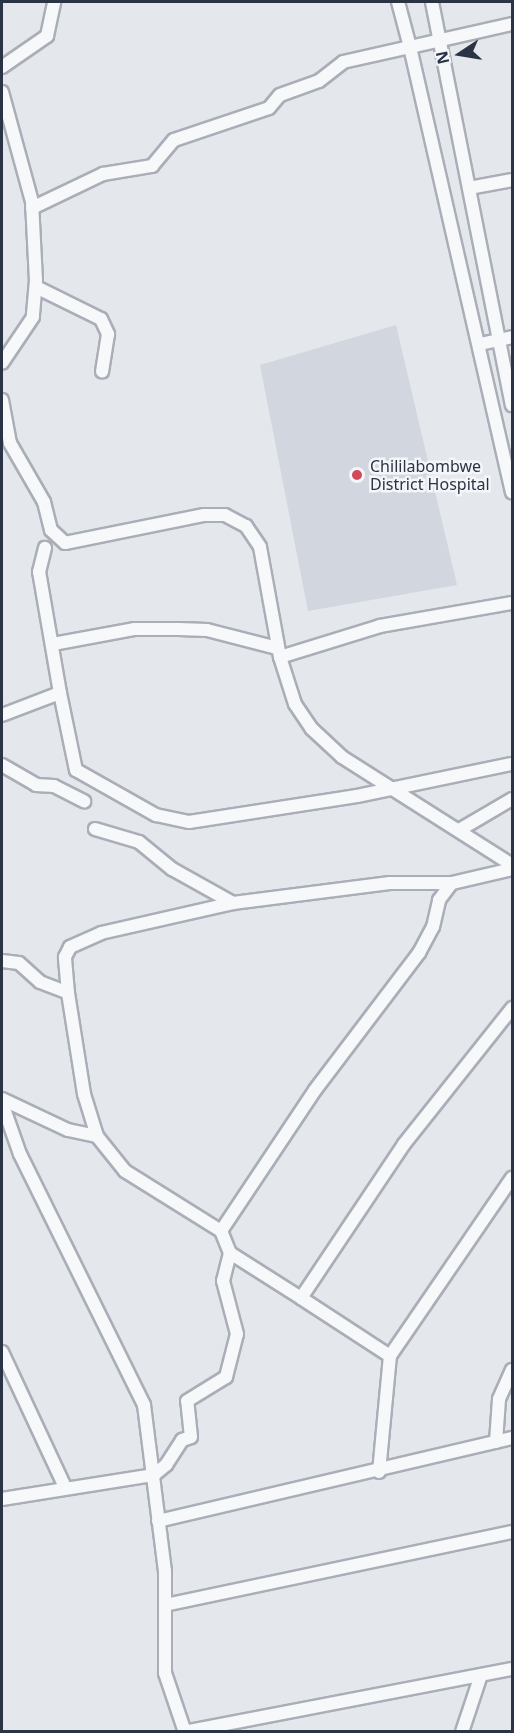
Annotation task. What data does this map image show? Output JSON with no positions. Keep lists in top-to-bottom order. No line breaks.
{"places":["Chililabombwe District Hospital"],"north":"left"}
